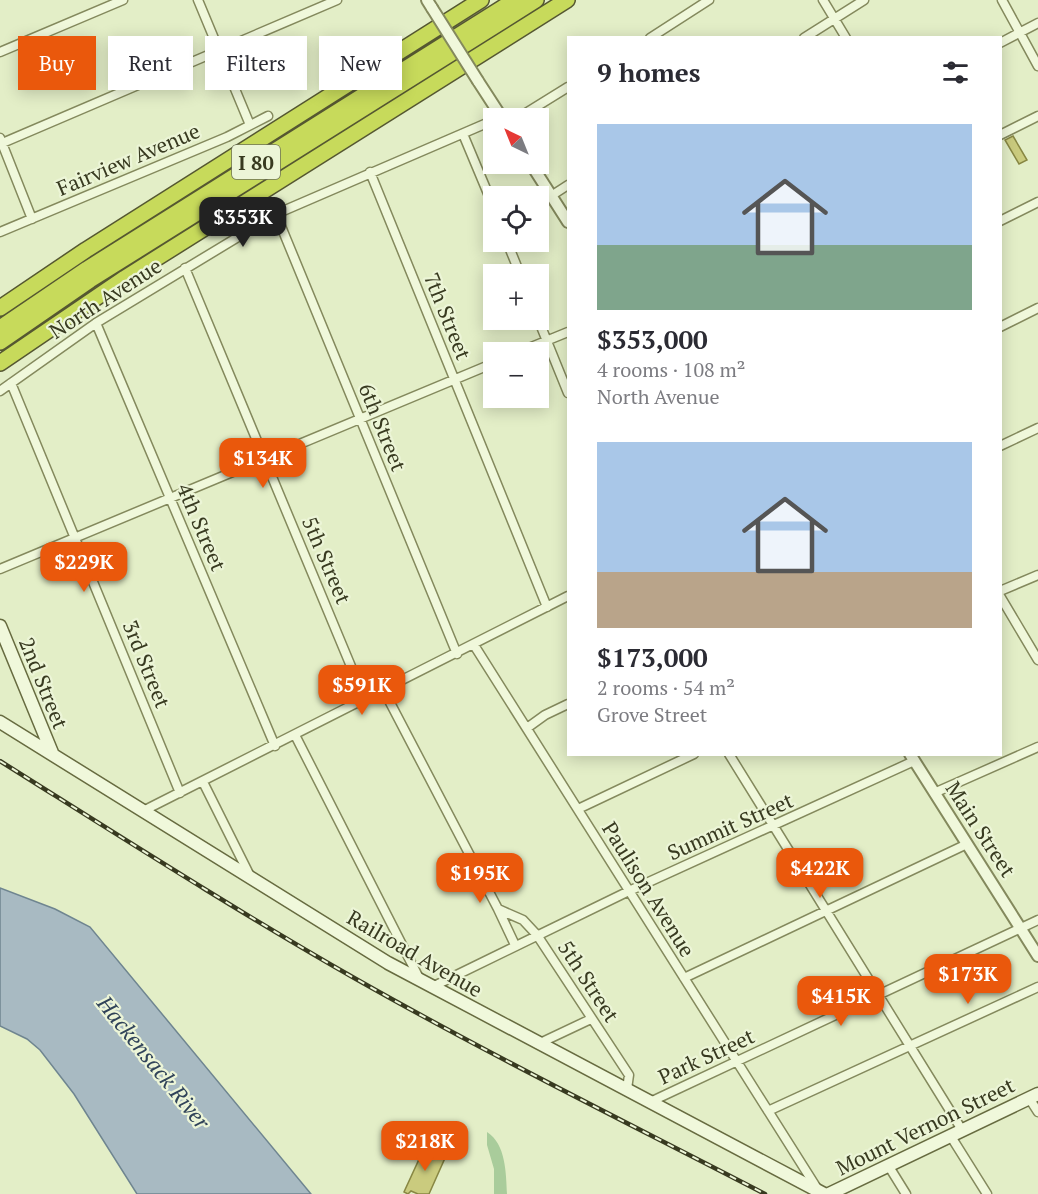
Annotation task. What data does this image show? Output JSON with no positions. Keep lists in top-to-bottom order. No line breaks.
{"streets":{"highway":["I 80"],"main road":["2nd Street","Railroad Avenue","Mount Vernon Street"],"street":["Fairview Avenue","North Avenue","7th Street","6th Street","4th Street","5th Street","3rd Street","Summit Street","Main Street","Paulison Avenue","Park Street"]},"crossings":[["North Avenue","7th Street"],["North Avenue","6th Street"],["North Avenue","4th Street"],["North Avenue","5th Street"],["North Avenue","3rd Street"],["5th Street","Summit Street"],["5th Street","Railroad Avenue"],["2nd Street","Railroad Avenue"],["Summit Street","Main Street"],["Summit Street","Paulison Avenue"],["Summit Street","Railroad Avenue"],["Main Street","Park Street"],["Paulison Avenue","Railroad Avenue"],["Paulison Avenue","Park Street"],["Paulison Avenue","Mount Vernon Street"],["Railroad Avenue","Park Street"],["Railroad Avenue","Mount Vernon Street"]],"water":["Hackensack River"],"north":"top left","page":{"chip":["Buy","Rent","Filters","New"],"heading":"9 homes","map_buttons":["+","−"],"list":[{"name":"$353,000","note":"4 rooms · 108 m² · North Avenue"},{"name":"$173,000","note":"2 rooms · 54 m² · Grove Street"}],"price":["$353K","$134K","$229K","$591K","$422K","$195K","$173K","$415K","$218K"]}}
